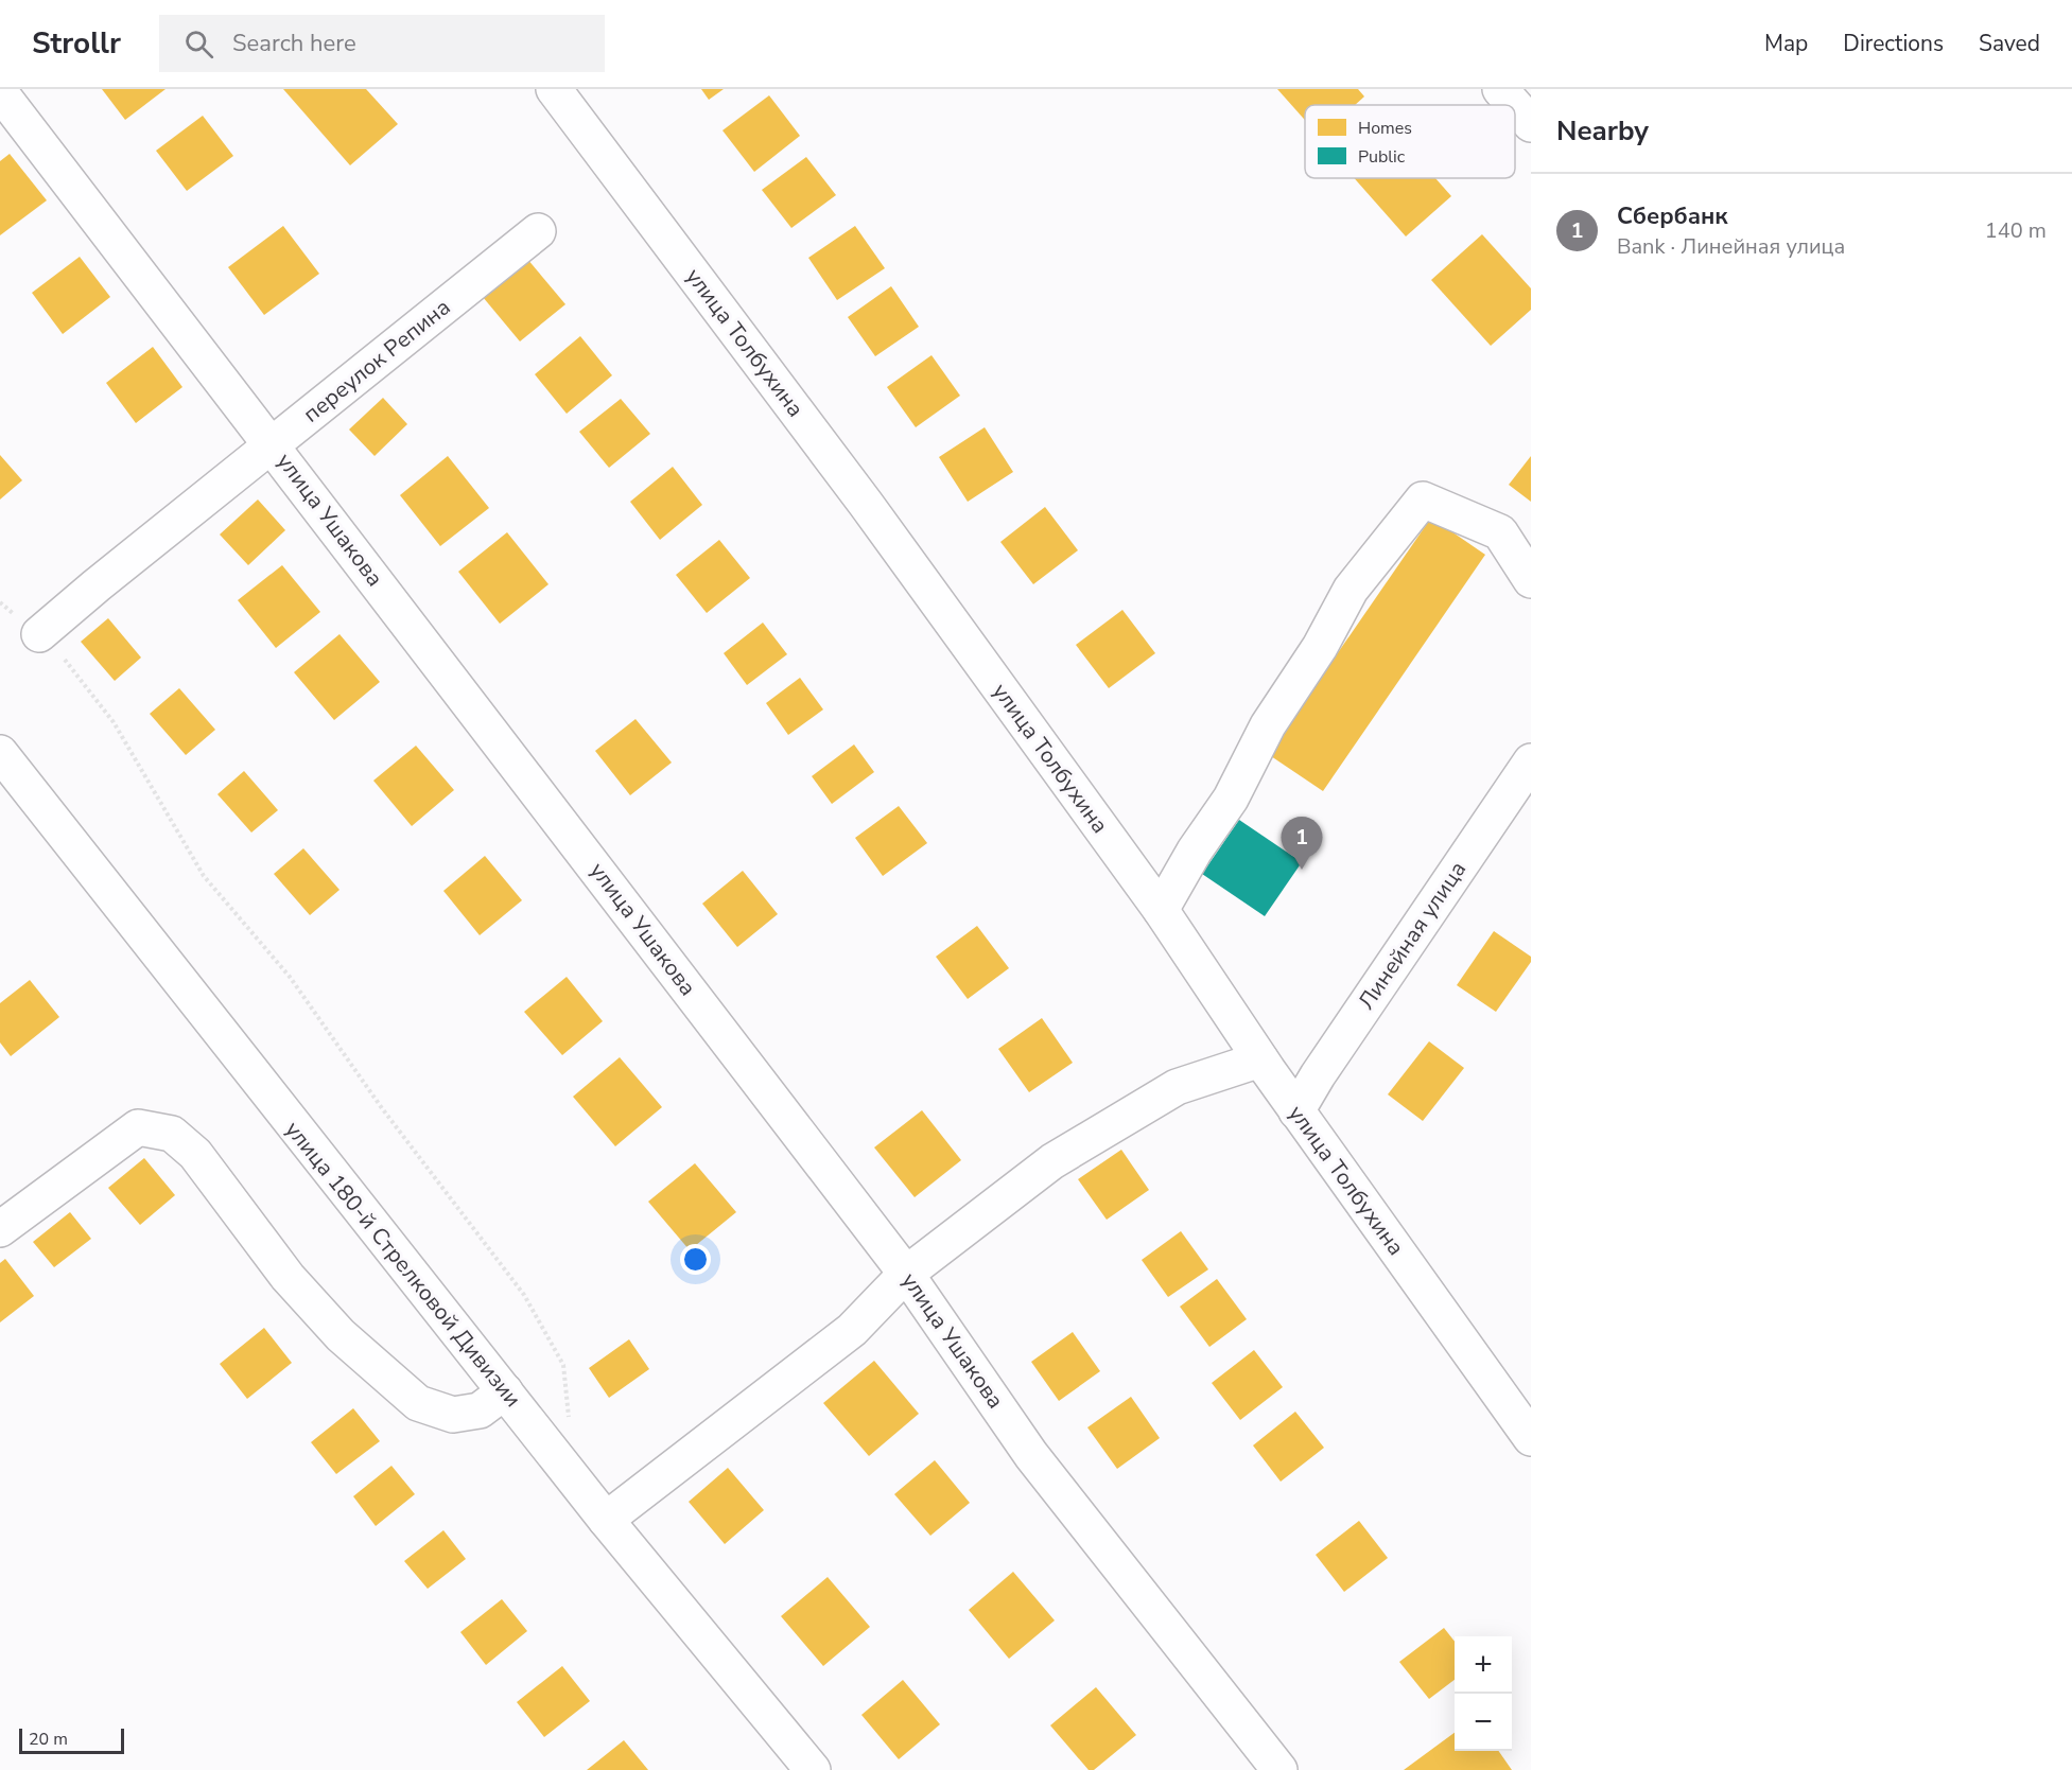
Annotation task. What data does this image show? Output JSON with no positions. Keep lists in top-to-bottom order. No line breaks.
{"streets":{"street":["улица Толбухина","переулок Репина","улица Ушакова","Линейная улица","улица 180-й Стрелковой Дивизии"]},"crossings":[["улица Толбухина","Линейная улица"],["переулок Репина","улица Ушакова"]],"legend":["Homes","Public"],"scale_bar":"20 m","page":{"header":"Strollr","search":"Search here","nav":["Map","Directions","Saved"],"heading":"Nearby","list":[{"mark":"1","name":"Сбербанк","note":"Bank · Линейная улица","value":"140 m"}],"pins":"1","map_buttons":["+","−"],"scale":"20 m"}}
